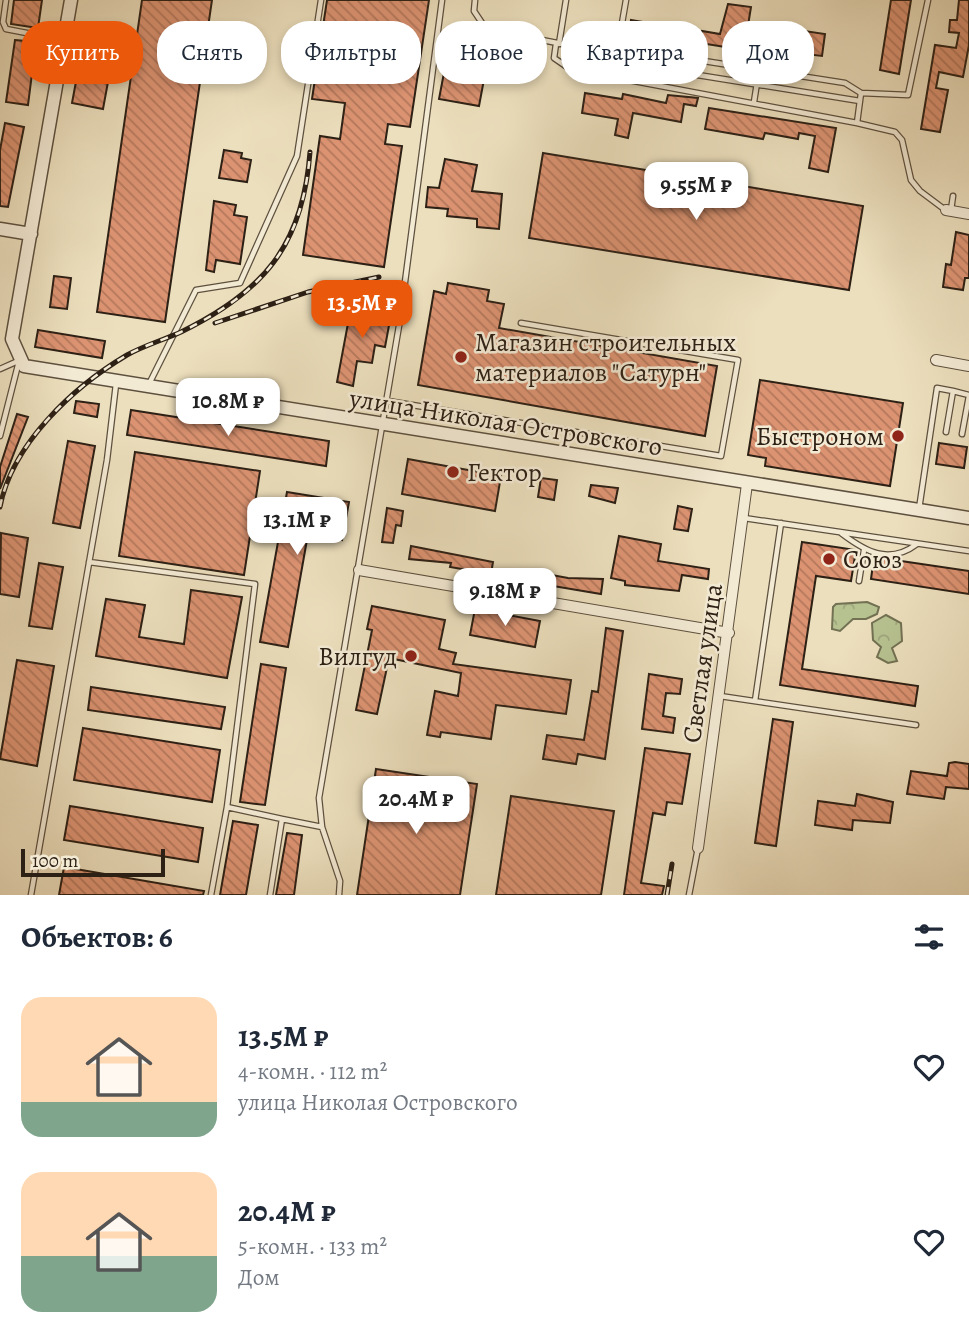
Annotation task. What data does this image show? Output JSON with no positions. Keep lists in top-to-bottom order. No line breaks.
{"streets":{"street":["улица Николая Островского","Светлая улица"]},"crossings":[["улица Николая Островского","Светлая улица"]],"places":["Магазин строительных материалов \"Сатурн\"","Быстроном","Гектор","Союз","Вилгуд"],"scale_bar":"100 m","page":{"chip":["Купить","Снять","Фильтры","Новое","Квартира","Дом"],"price":["9.55M ₽","13.5M ₽","10.8M ₽","13.1M ₽","9.18M ₽","20.4M ₽"],"scale":"100 m","heading":"Объектов: 6","list":[{"name":"13.5M ₽","note":"4-комн. · 112 m² · улица Николая Островского"},{"name":"20.4M ₽","note":"5-комн. · 133 m² · Дом"}]}}
